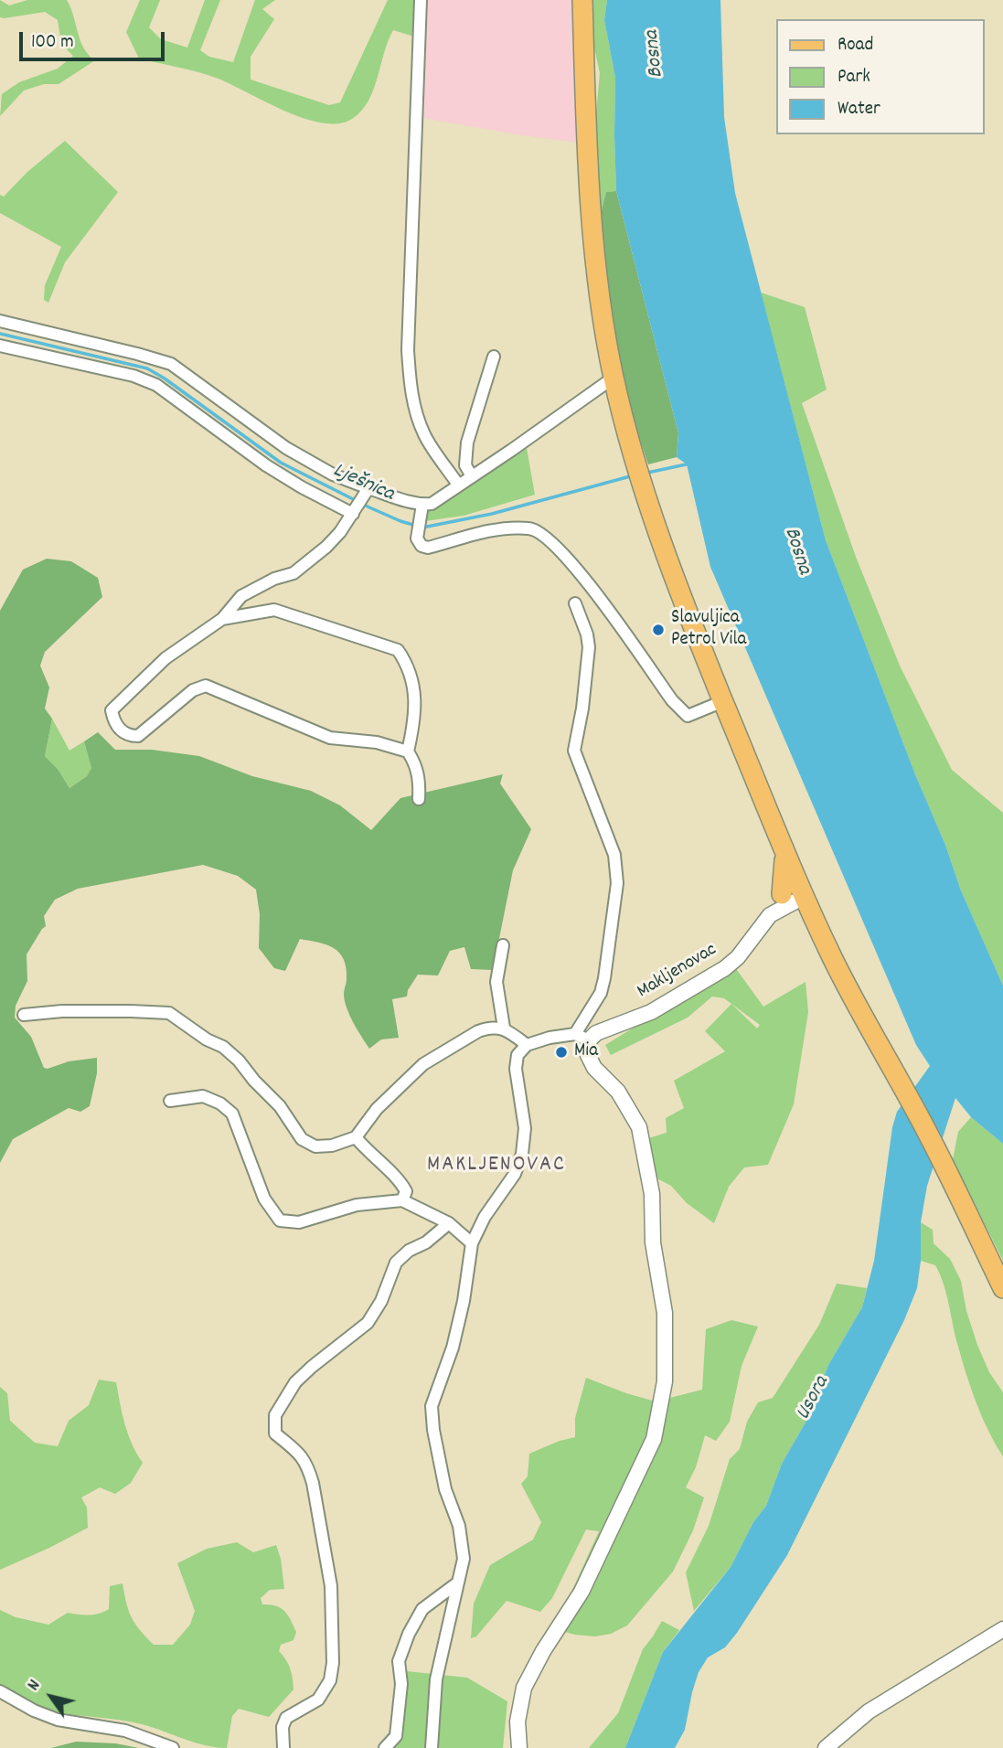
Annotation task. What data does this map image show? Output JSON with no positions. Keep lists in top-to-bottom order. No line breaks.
{"streets":{"street":["Makljenovac"]},"districts":["MAKLJENOVAC"],"water":["Bosna","Lješnica","Usora"],"places":["Slavuljica Petrol Vila","Mia"],"legend":["Road","Park","Water"],"scale_bar":"100 m","north":"top left"}
